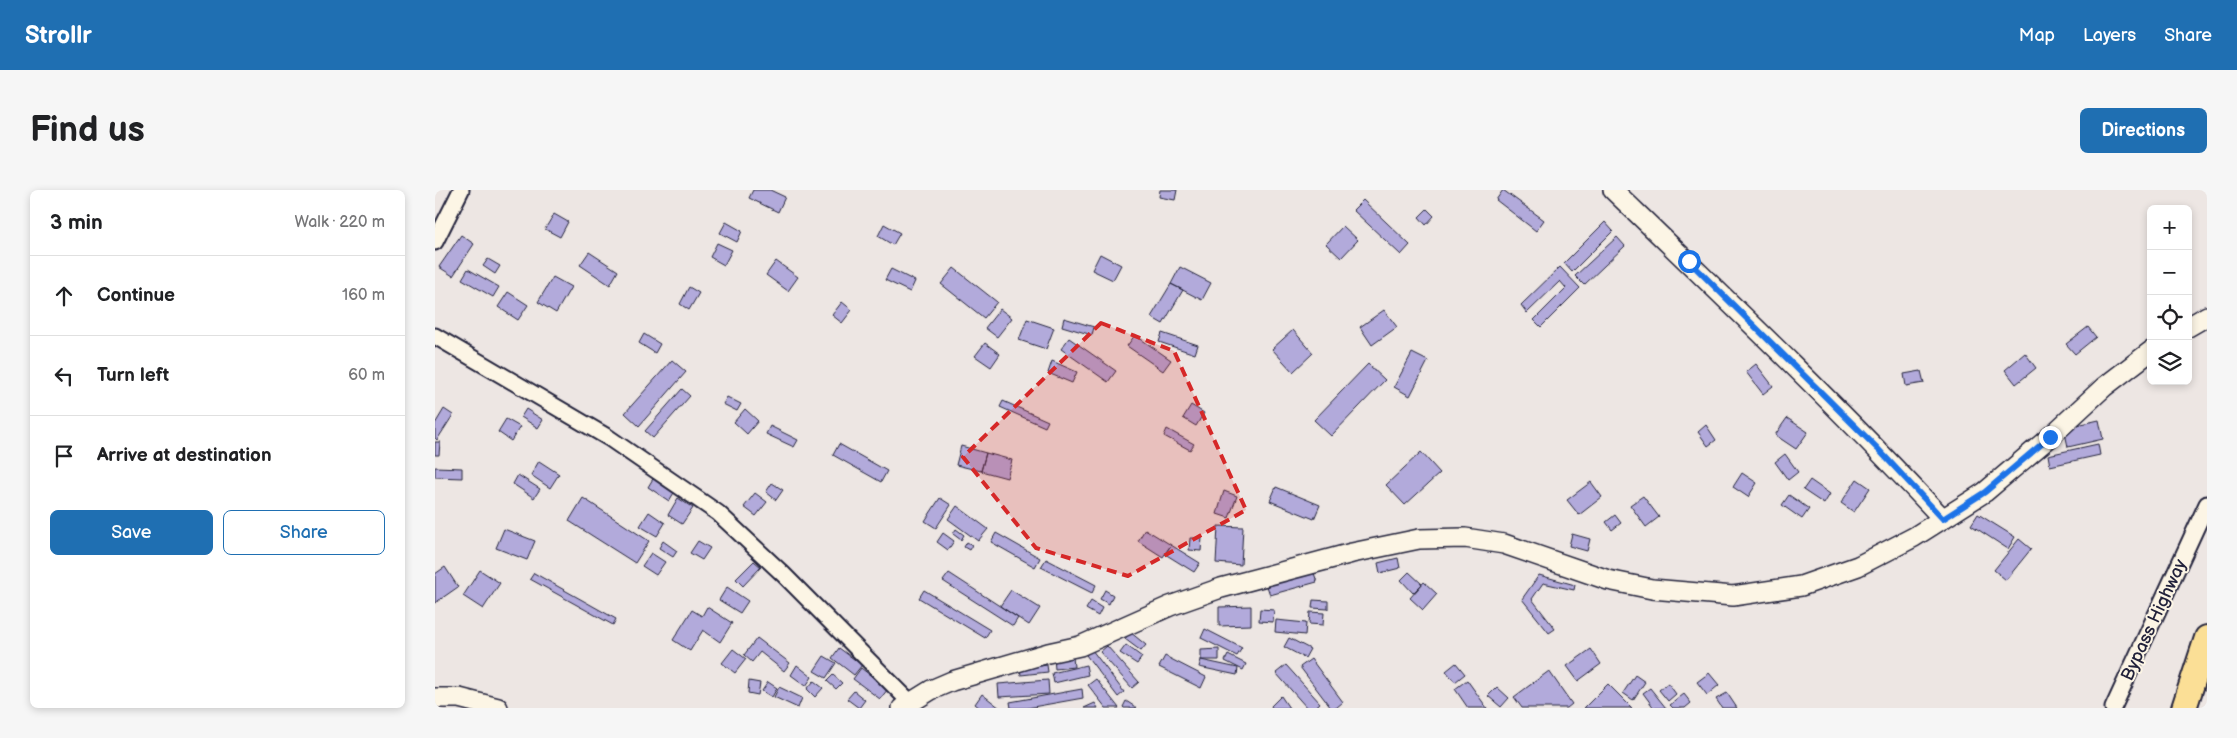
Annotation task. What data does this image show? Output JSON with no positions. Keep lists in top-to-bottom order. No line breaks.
{"streets":{"street":["Bypass Highway"]},"page":{"header":"Strollr","nav":["Map","Layers","Share"],"buttons":["Directions",["Save","Share"]],"title":"Find us","heading":["3 min","Walk · 220 m"],"map_buttons":["+","−"],"list":[["Continue","160 m"],["Turn left","60 m"],"Arrive at destination"]}}
